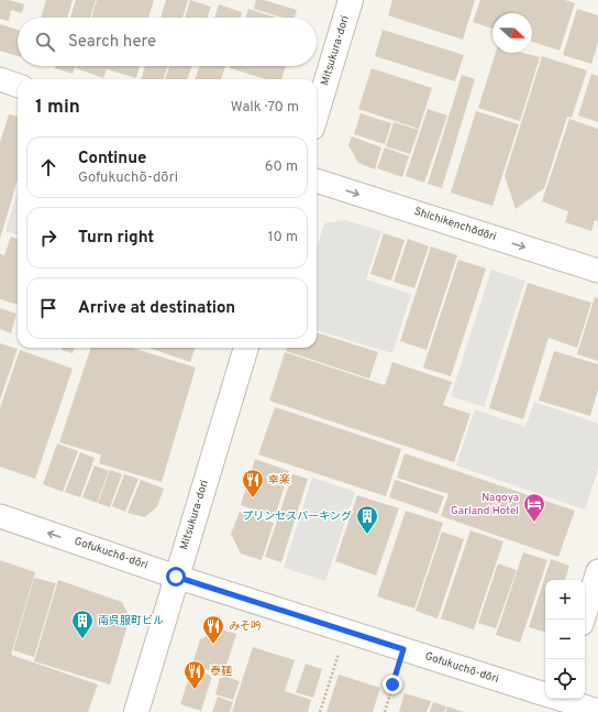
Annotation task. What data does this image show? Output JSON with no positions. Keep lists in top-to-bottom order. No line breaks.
{"streets":{"street":["Mitsukura-dori","Shichikenchōdōri","Gofukuchō-dōri"]},"crossings":[["Mitsukura-dori","Gofukuchō-dōri"]],"one_way":["Shichikenchōdōri"],"places":{"restaurant":["幸楽","みそ吟","泰麺"],"hotel":["Nagoya Garland Hotel"],"building":["プリンセスパーキング","南呉服町ビル"]},"north":"right","page":{"search":"Search here","heading":["1 min","Walk · 70 m"],"list":[["Continue","Gofukuchō-dōri","60 m"],["Turn right","10 m"],"Arrive at destination"],"map_buttons":["+","−"]}}
